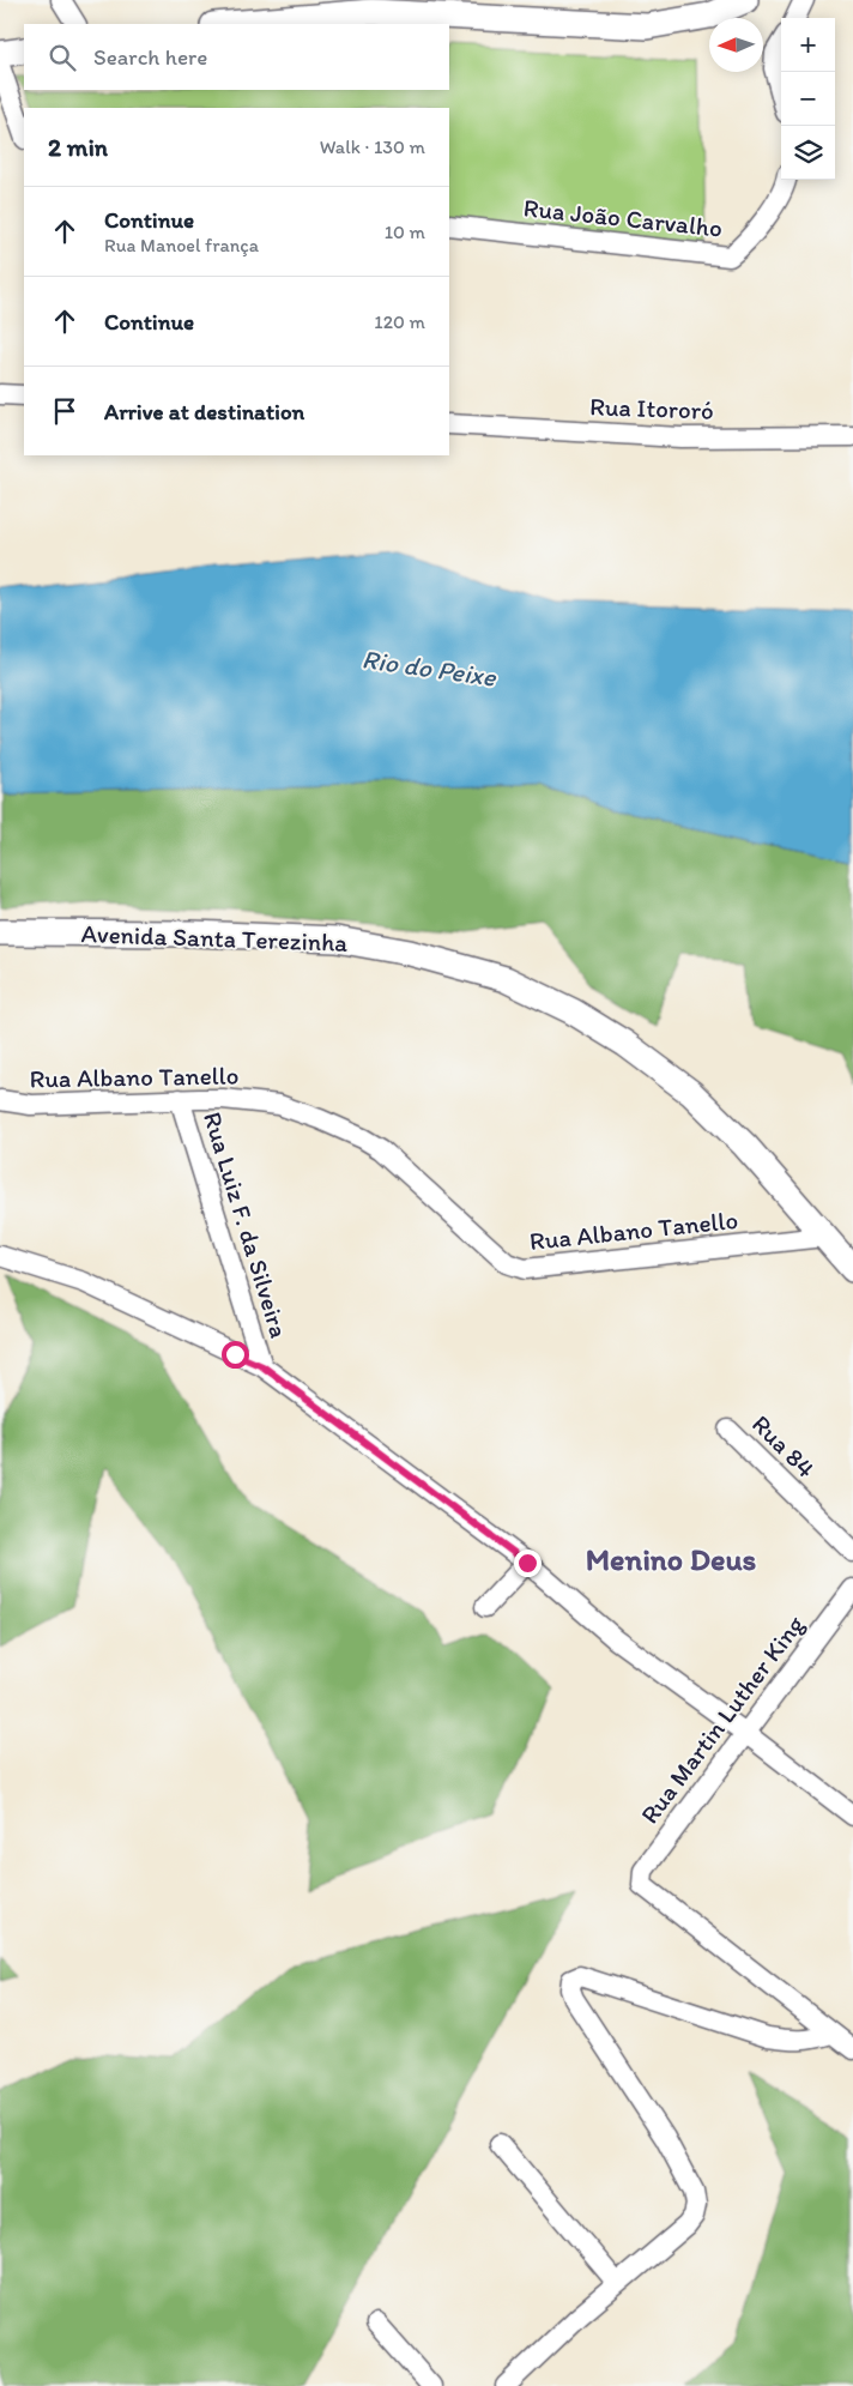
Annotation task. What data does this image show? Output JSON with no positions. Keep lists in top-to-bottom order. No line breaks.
{"streets":{"main road":["Avenida Santa Terezinha"],"street":["Rua João Carvalho","Rua Itororó","Rua Albano Tanello","Rua Luiz F. da Silveira","Rua 84","Rua Martin Luther King"]},"crossings":[["Avenida Santa Terezinha","Rua Albano Tanello"],["Rua Albano Tanello","Rua Luiz F. da Silveira"]],"districts":["Menino Deus"],"water":["Rio do Peixe"],"north":"left","page":{"map_buttons":["+","−"],"search":"Search here","heading":["2 min","Walk · 130 m"],"list":[["Continue","Rua Manoel frança","10 m"],["Continue","120 m"],"Arrive at destination"]}}
